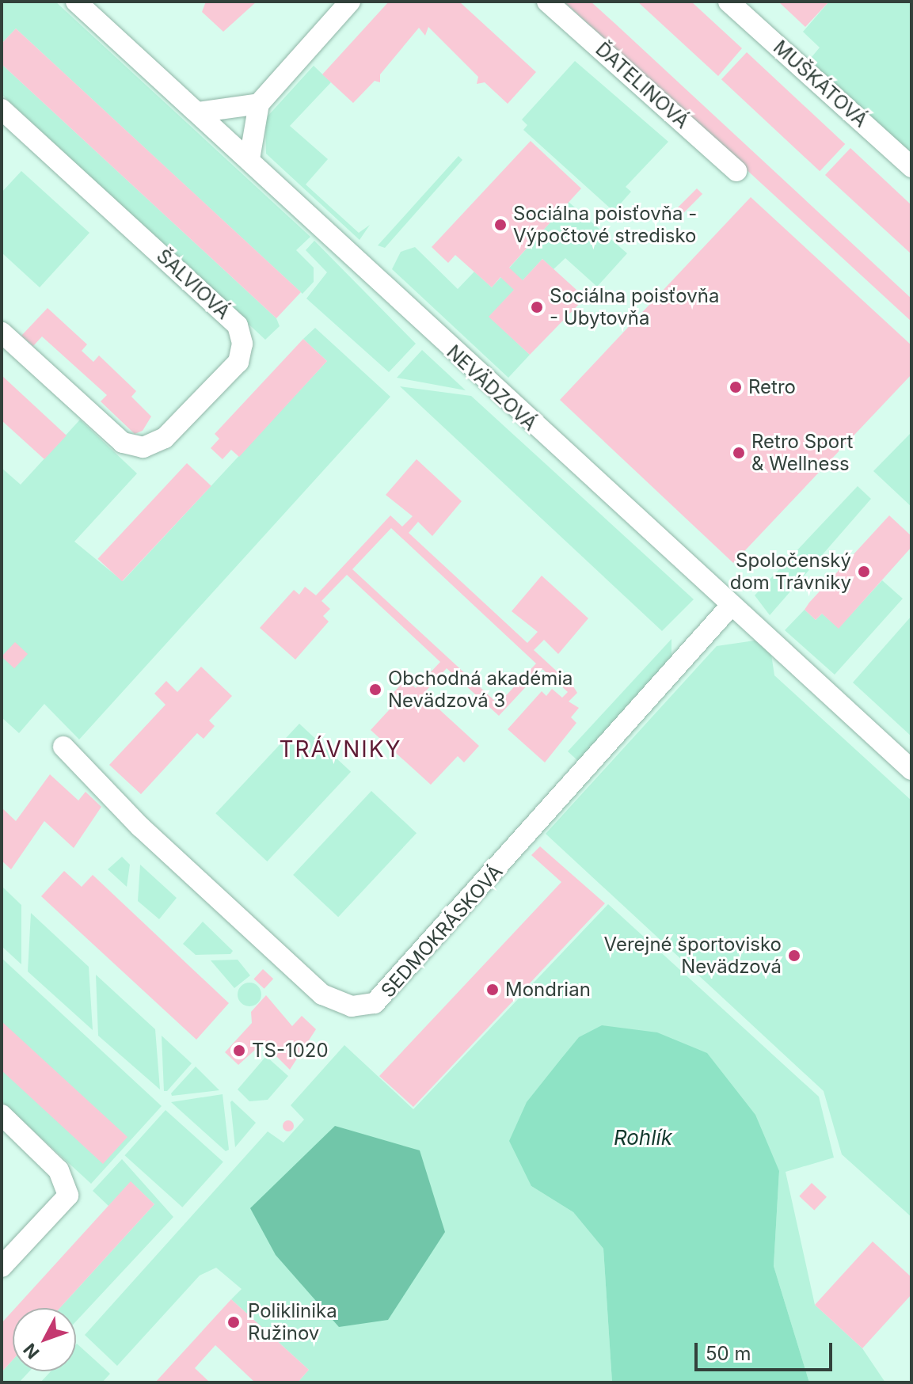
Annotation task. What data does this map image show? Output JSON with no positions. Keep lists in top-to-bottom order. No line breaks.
{"streets":{"street":["MUŠKÁTOVÁ","ĎATELINOVÁ","ŠALVIOVÁ","NEVÄDZOVÁ","SEDMOKRÁSKOVÁ"]},"crossings":[["NEVÄDZOVÁ","SEDMOKRÁSKOVÁ"]],"districts":["TRÁVNIKY"],"water":["Rohlík"],"places":["Sociálna poisťovňa - Výpočtové stredisko","Sociálna poisťovňa - Ubytovňa","Retro","Retro Sport & Wellness","Spoločenský dom Trávniky","Obchodná akadémia Nevädzová 3","Verejné športovisko Nevädzová","Mondrian","TS-1020","Poliklinika Ružinov"],"scale_bar":"50 m","north":"bottom left"}
